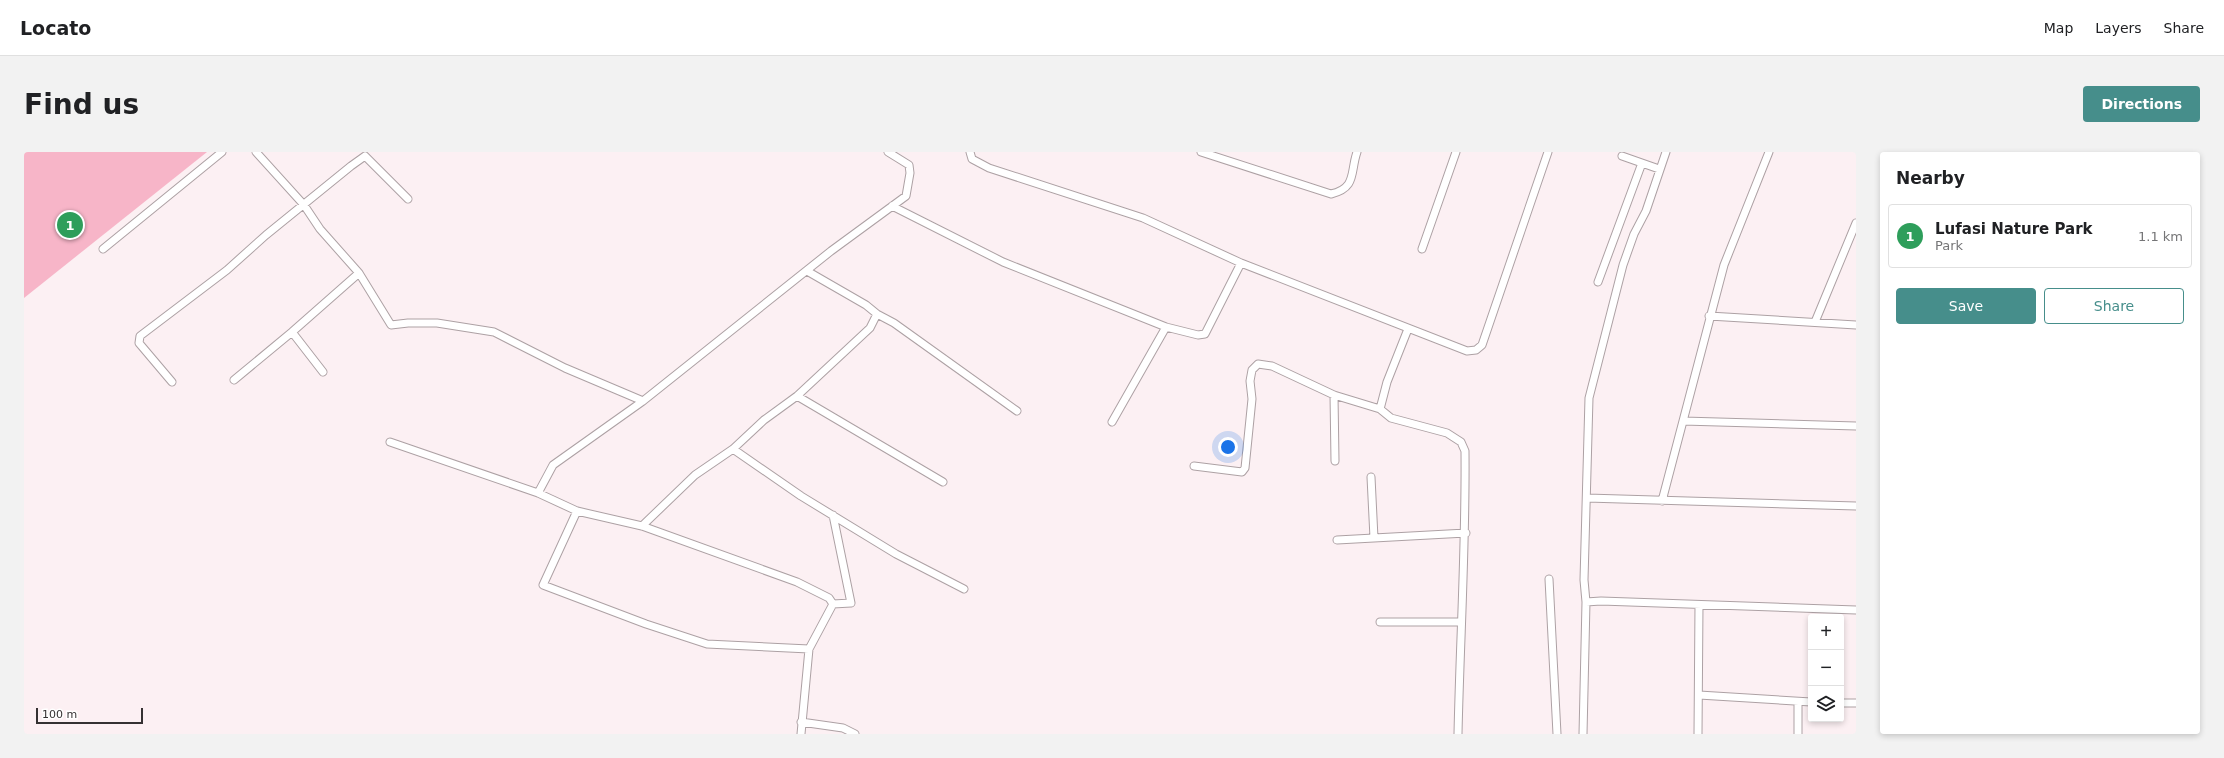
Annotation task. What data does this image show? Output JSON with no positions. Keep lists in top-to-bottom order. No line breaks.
{"scale_bar":"100 m","page":{"header":"Locato","nav":["Map","Layers","Share"],"buttons":["Directions",["Save","Share"]],"title":"Find us","heading":"Nearby","list":[{"mark":"1","name":"Lufasi Nature Park","note":"Park","value":"1.1 km"}],"pins":"1","map_buttons":["+","−"],"scale":"100 m"}}
